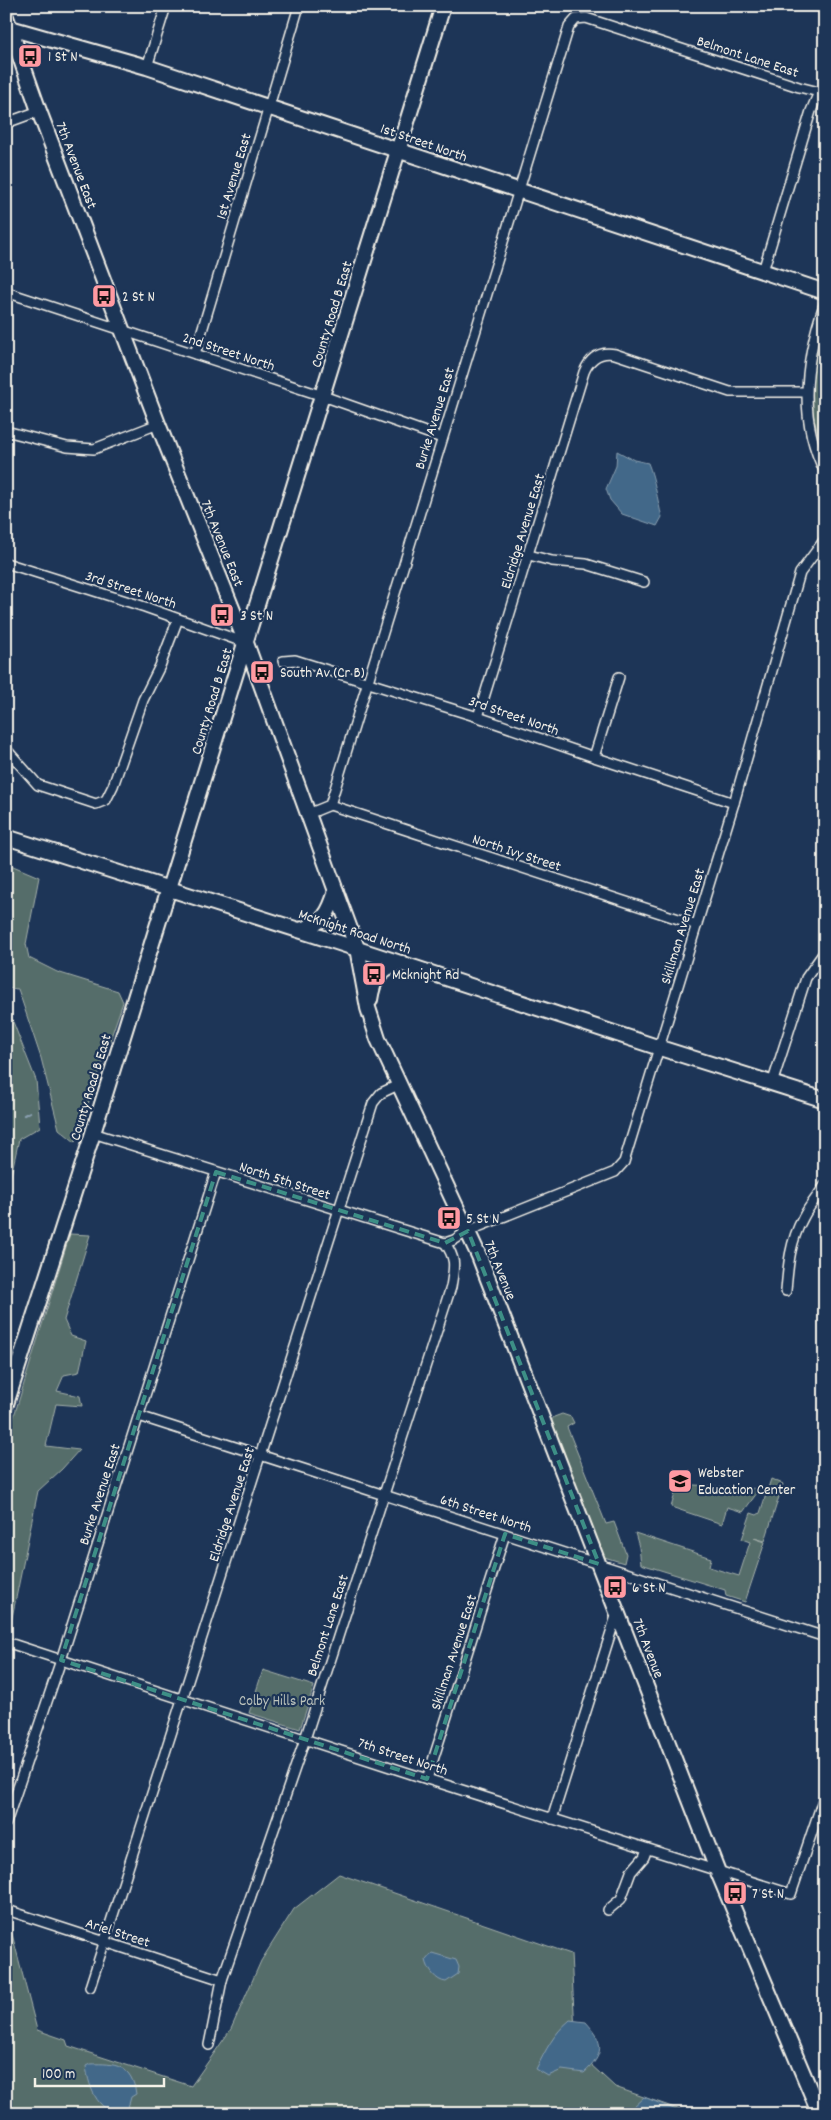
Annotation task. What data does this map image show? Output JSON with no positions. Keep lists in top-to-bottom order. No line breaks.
{"streets":{"street":["Belmont Lane East","1st Street North","7th Avenue East","1st Avenue East","County Road B East","2nd Street North","Burke Avenue East","Eldridge Avenue East","3rd Street North","North Ivy Street","Skillman Avenue East","McKnight Road North","North 5th Street","7th Avenue","6th Street North","7th Street North","Ariel Street"]},"crossings":[["Belmont Lane East","1st Street North"],["Belmont Lane East","Burke Avenue East"],["Belmont Lane East","North 5th Street"],["Belmont Lane East","6th Street North"],["Belmont Lane East","7th Street North"],["Belmont Lane East","Ariel Street"],["1st Street North","7th Avenue East"],["1st Street North","1st Avenue East"],["1st Street North","County Road B East"],["1st Street North","Burke Avenue East"],["7th Avenue East","County Road B East"],["7th Avenue East","2nd Street North"],["7th Avenue East","Eldridge Avenue East"],["7th Avenue East","3rd Street North"],["7th Avenue East","McKnight Road North"],["7th Avenue East","7th Avenue"],["1st Avenue East","2nd Street North"],["County Road B East","2nd Street North"],["County Road B East","3rd Street North"],["County Road B East","McKnight Road North"],["County Road B East","North 5th Street"],["2nd Street North","Burke Avenue East"],["Burke Avenue East","3rd Street North"],["Burke Avenue East","North Ivy Street"],["Burke Avenue East","North 5th Street"],["Burke Avenue East","6th Street North"],["Burke Avenue East","7th Street North"],["Eldridge Avenue East","3rd Street North"],["Eldridge Avenue East","North 5th Street"],["Eldridge Avenue East","7th Avenue"],["Eldridge Avenue East","6th Street North"],["Eldridge Avenue East","7th Street North"],["Eldridge Avenue East","Ariel Street"],["3rd Street North","Skillman Avenue East"],["North Ivy Street","Skillman Avenue East"],["Skillman Avenue East","McKnight Road North"],["Skillman Avenue East","7th Avenue"],["Skillman Avenue East","6th Street North"],["Skillman Avenue East","7th Street North"],["7th Avenue","6th Street North"],["7th Avenue","7th Street North"]],"parks":["Colby Hills Park"],"places":{"bus stop":["1 St N","2 St N","3 St N","South Av (Cr B)","Mcknight Rd","5 St N","6 St N","7 St N"],"school or university":["Webster Education Center"]},"scale_bar":"100 m"}
